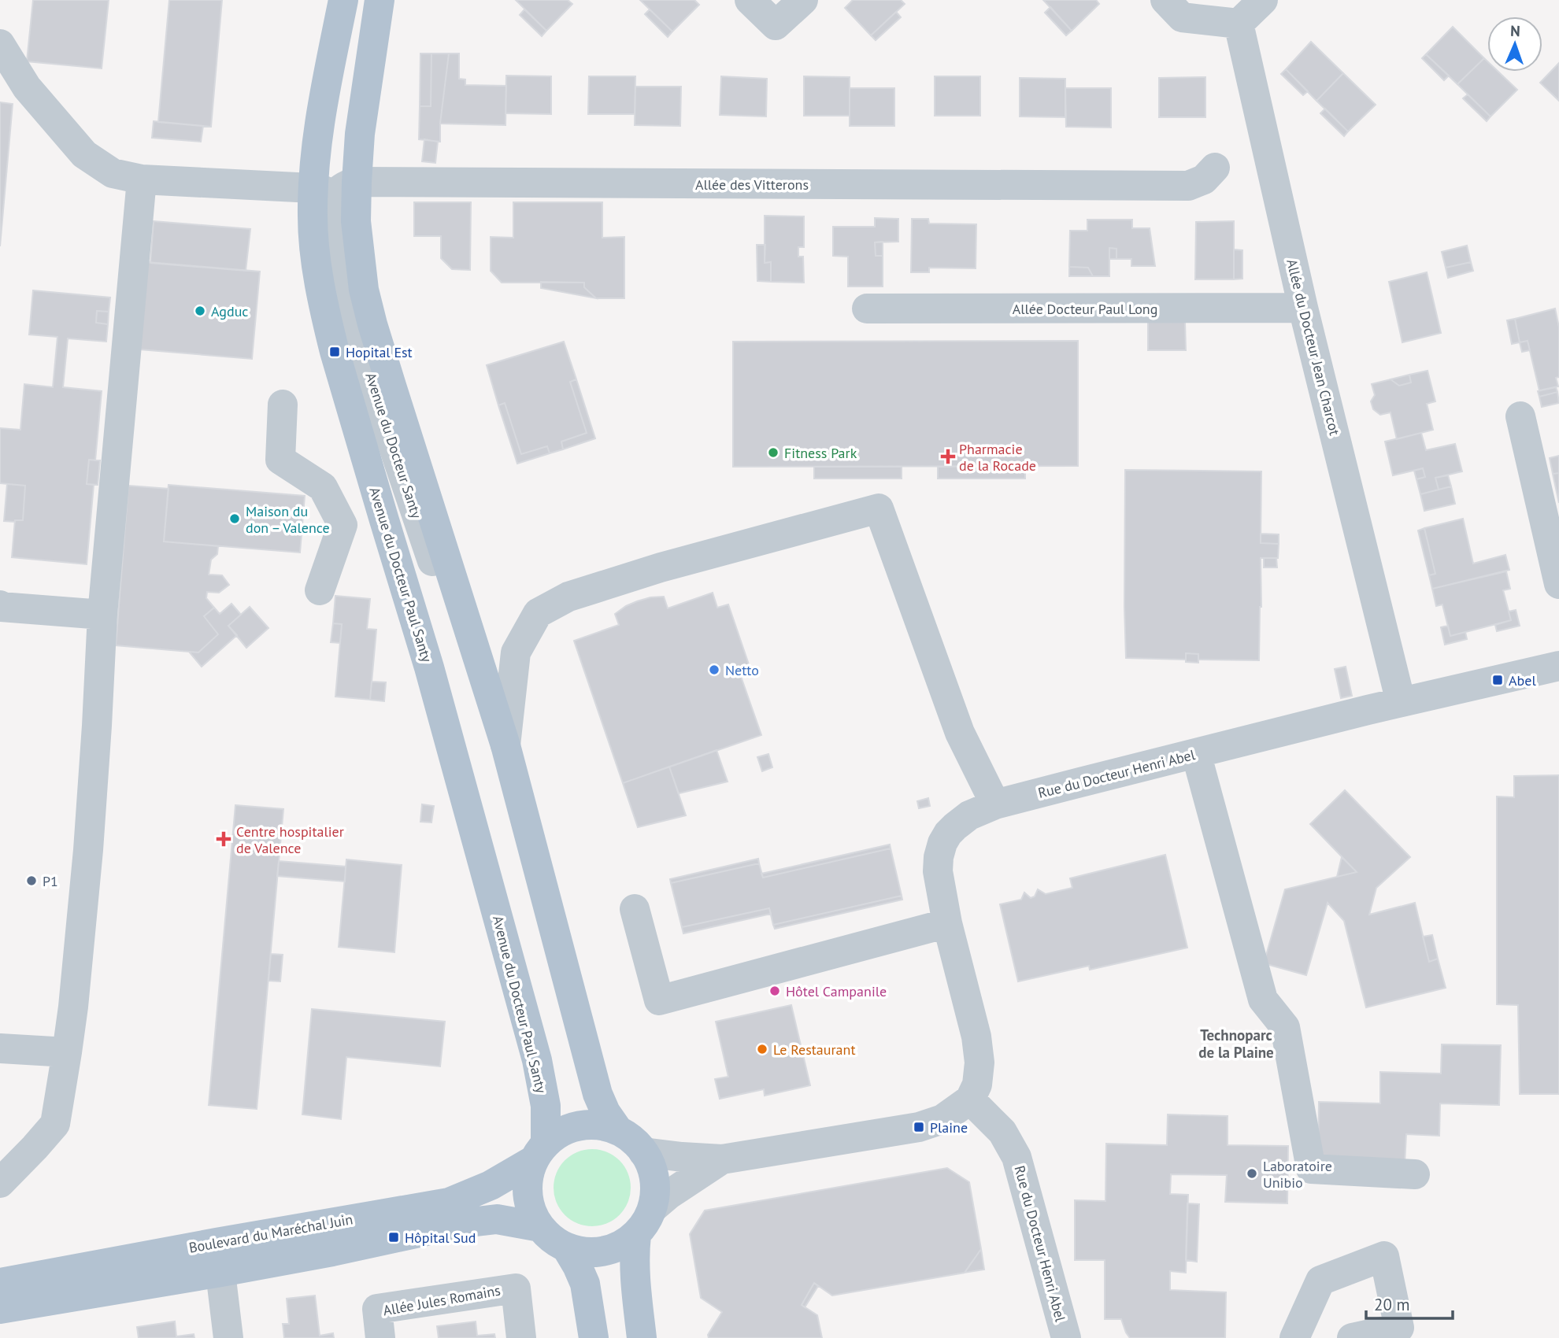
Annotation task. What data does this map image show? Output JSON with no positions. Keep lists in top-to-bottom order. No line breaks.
{"streets":{"main road":["Avenue du Docteur Paul Santy","Boulevard du Maréchal Juin"],"street":["Allée des Vitterons","Allée Docteur Paul Long","Allée du Docteur Jean Charcot","Rue du Docteur Henri Abel","Allée Jules Romains"]},"crossings":[["Allée des Vitterons","Avenue du Docteur Paul Santy"],["Allée Docteur Paul Long","Allée du Docteur Jean Charcot"],["Allée du Docteur Jean Charcot","Rue du Docteur Henri Abel"],["Avenue du Docteur Paul Santy","Boulevard du Maréchal Juin"]],"districts":["Technoparc de la Plaine"],"places":{"other":["Agduc","Fitness Park","Maison du don – Valence","Netto","P1","Hôtel Campanile","Le Restaurant","Laboratoire Unibio"],"transit":["Hopital Est","Abel","Plaine","Hôpital Sud"],"health":["Pharmacie de la Rocade","Centre hospitalier de Valence"]},"scale_bar":"20 m","north":"top"}
